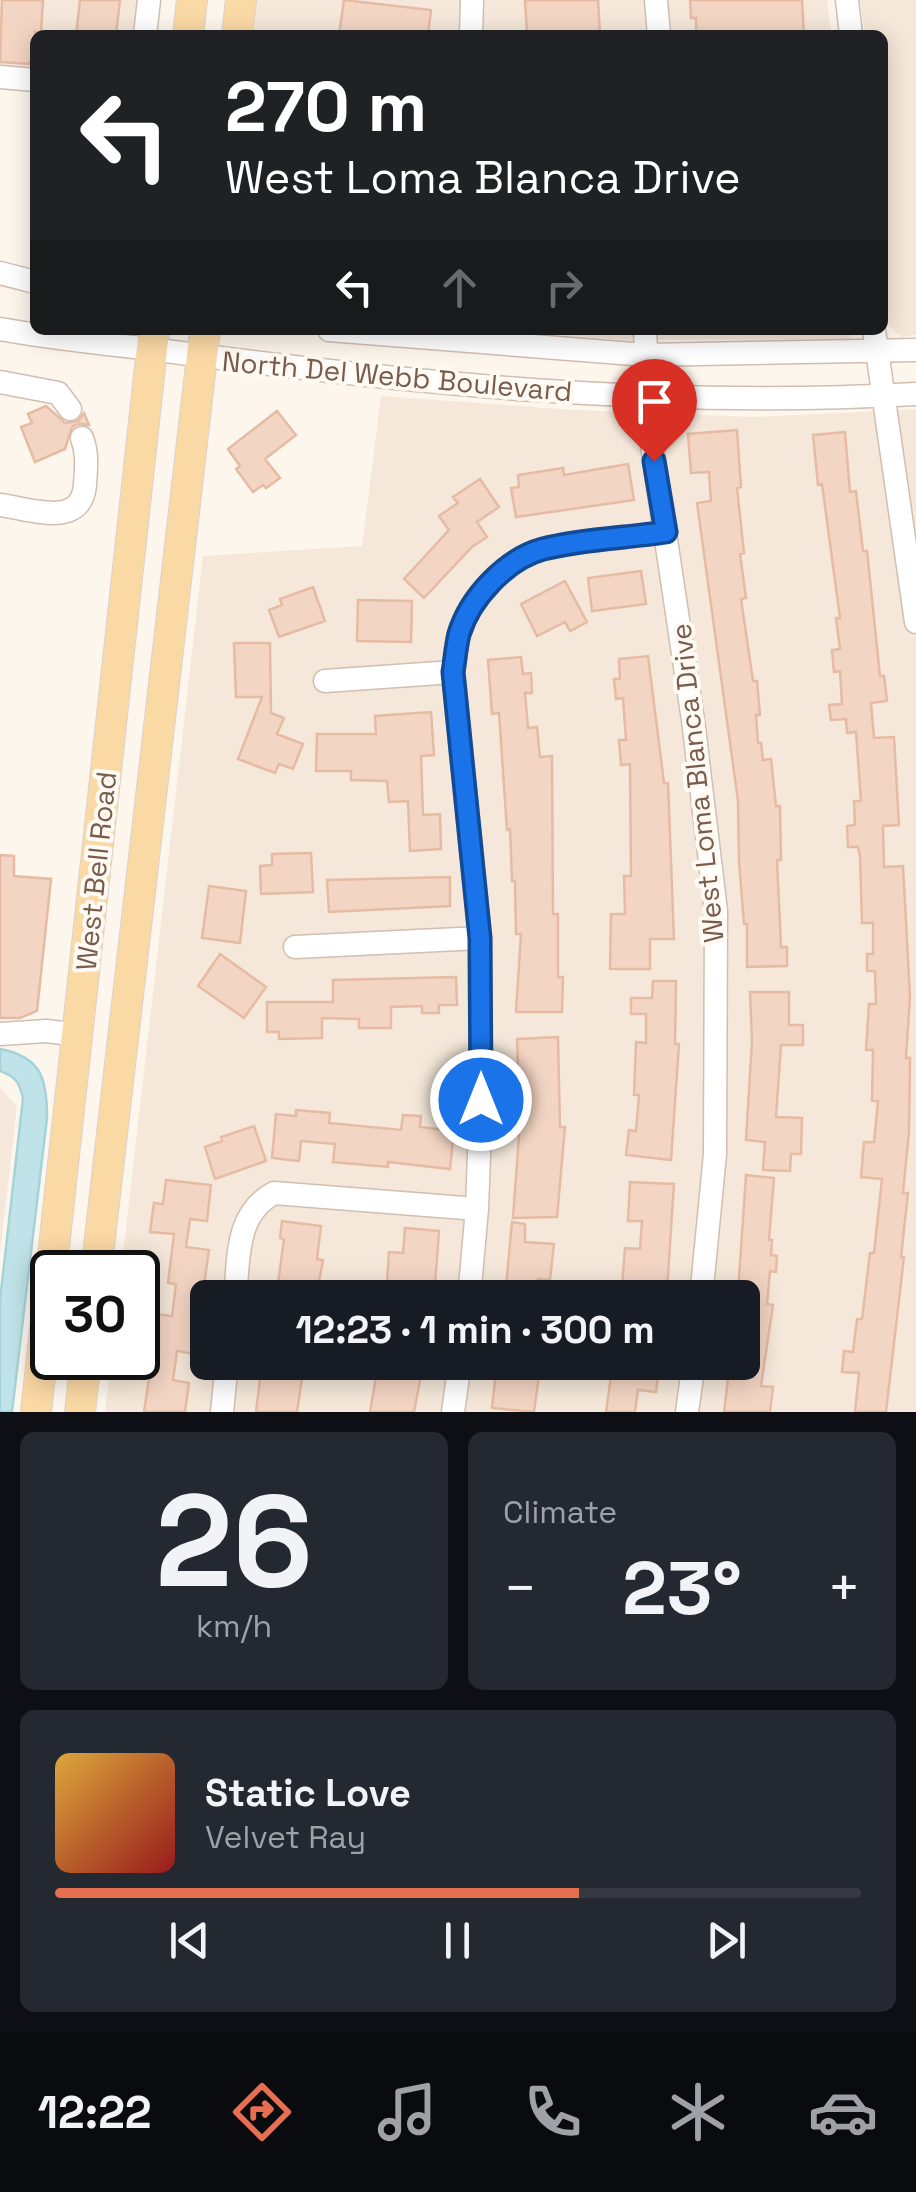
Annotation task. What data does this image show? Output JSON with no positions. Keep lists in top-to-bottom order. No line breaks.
{"streets":{"main road":["West Bell Road"],"street":["North Del Webb Boulevard","West Loma Blanca Drive"]},"crossings":[["North Del Webb Boulevard","West Loma Blanca Drive"],["North Del Webb Boulevard","West Bell Road"]],"page":{"turn":["270 m","West Loma Blanca Drive"],"limit":"30","trip":"12:23 · 1 min · 300 m","tile":[["26","km/h"],"Climate"],"heat":["−","23°","+"],"song":["Static Love","Velvet Ray"],"tabs":"12:22"}}
